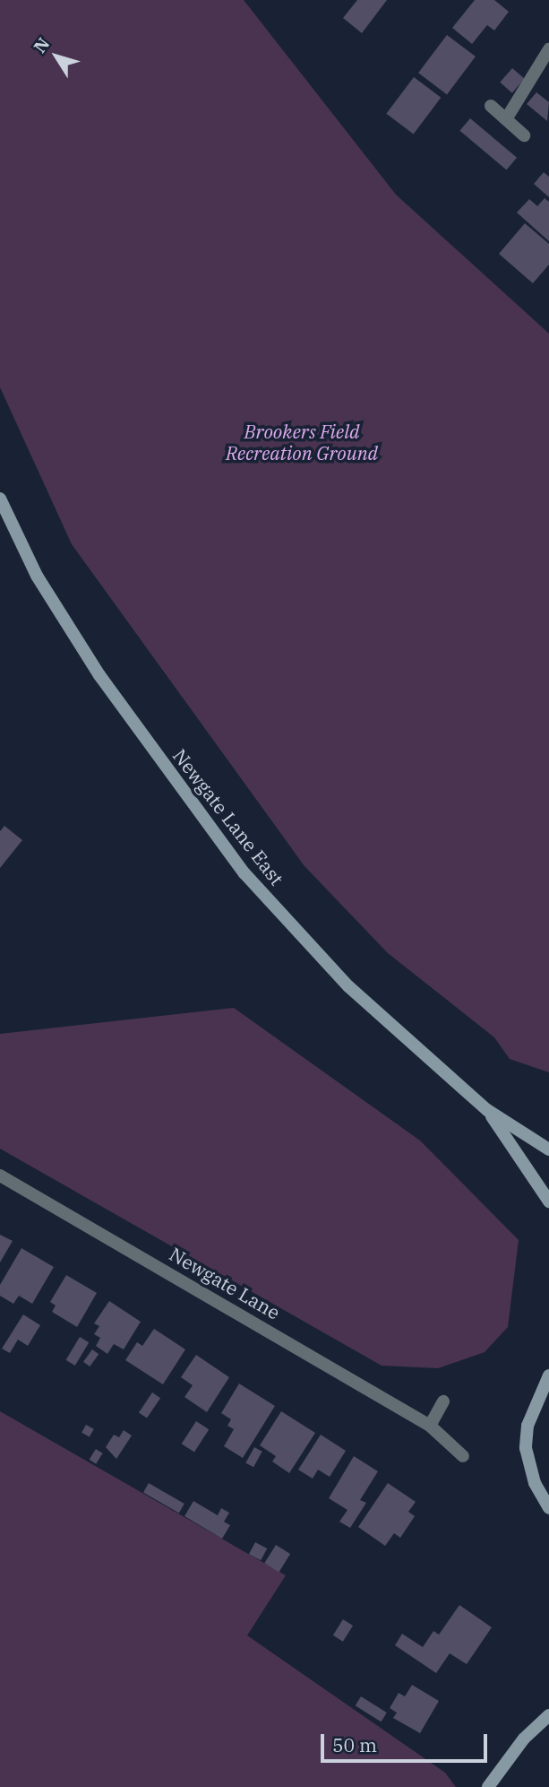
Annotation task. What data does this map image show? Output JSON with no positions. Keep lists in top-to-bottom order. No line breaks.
{"streets":{"main road":["Newgate Lane East"],"street":["Newgate Lane"]},"parks":["Brookers Field Recreation Ground"],"scale_bar":"50 m","north":"top left"}
